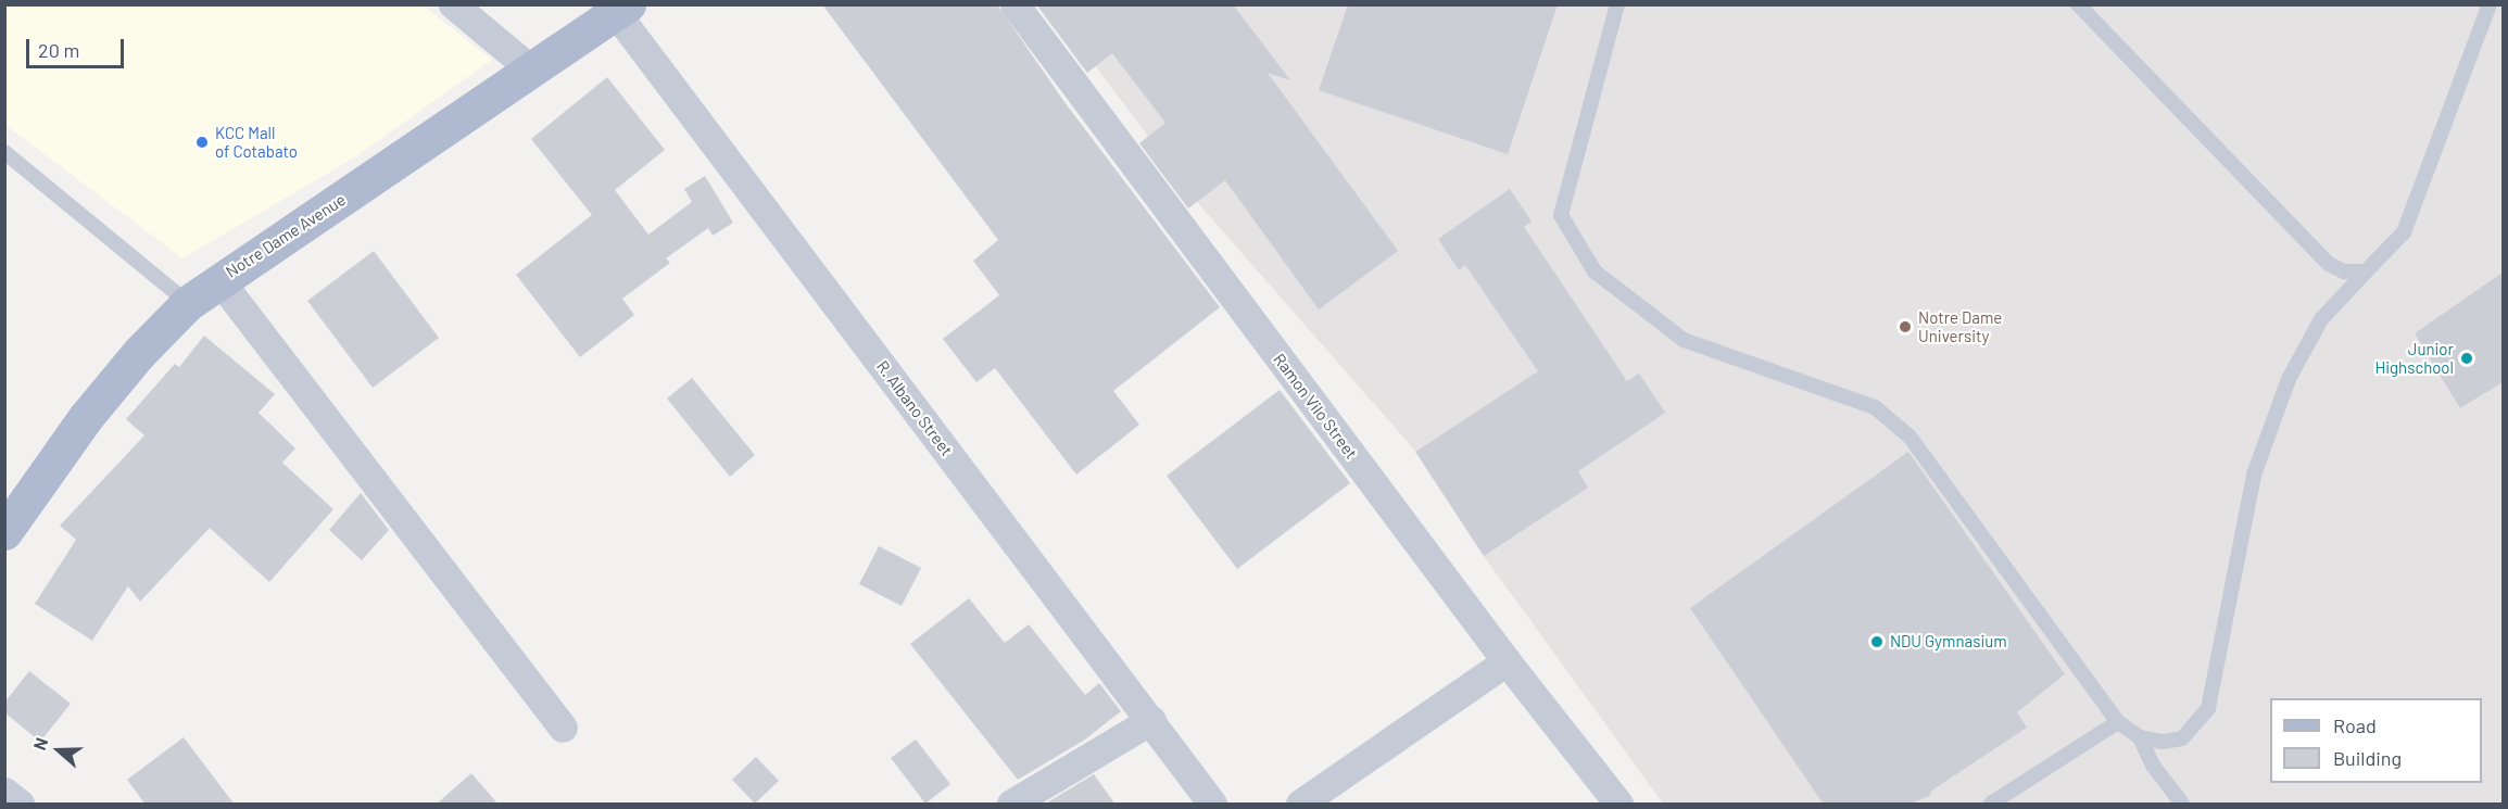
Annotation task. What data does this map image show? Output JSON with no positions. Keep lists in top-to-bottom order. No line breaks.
{"streets":{"main road":["Notre Dame Avenue"],"street":["Ramon Vilo Street","R. Albano Street"]},"crossings":[["Notre Dame Avenue","R. Albano Street"]],"places":["KCC Mall of Cotabato","Notre Dame University","Junior Highschool","NDU Gymnasium"],"legend":["Road","Building"],"scale_bar":"20 m","north":"left"}
